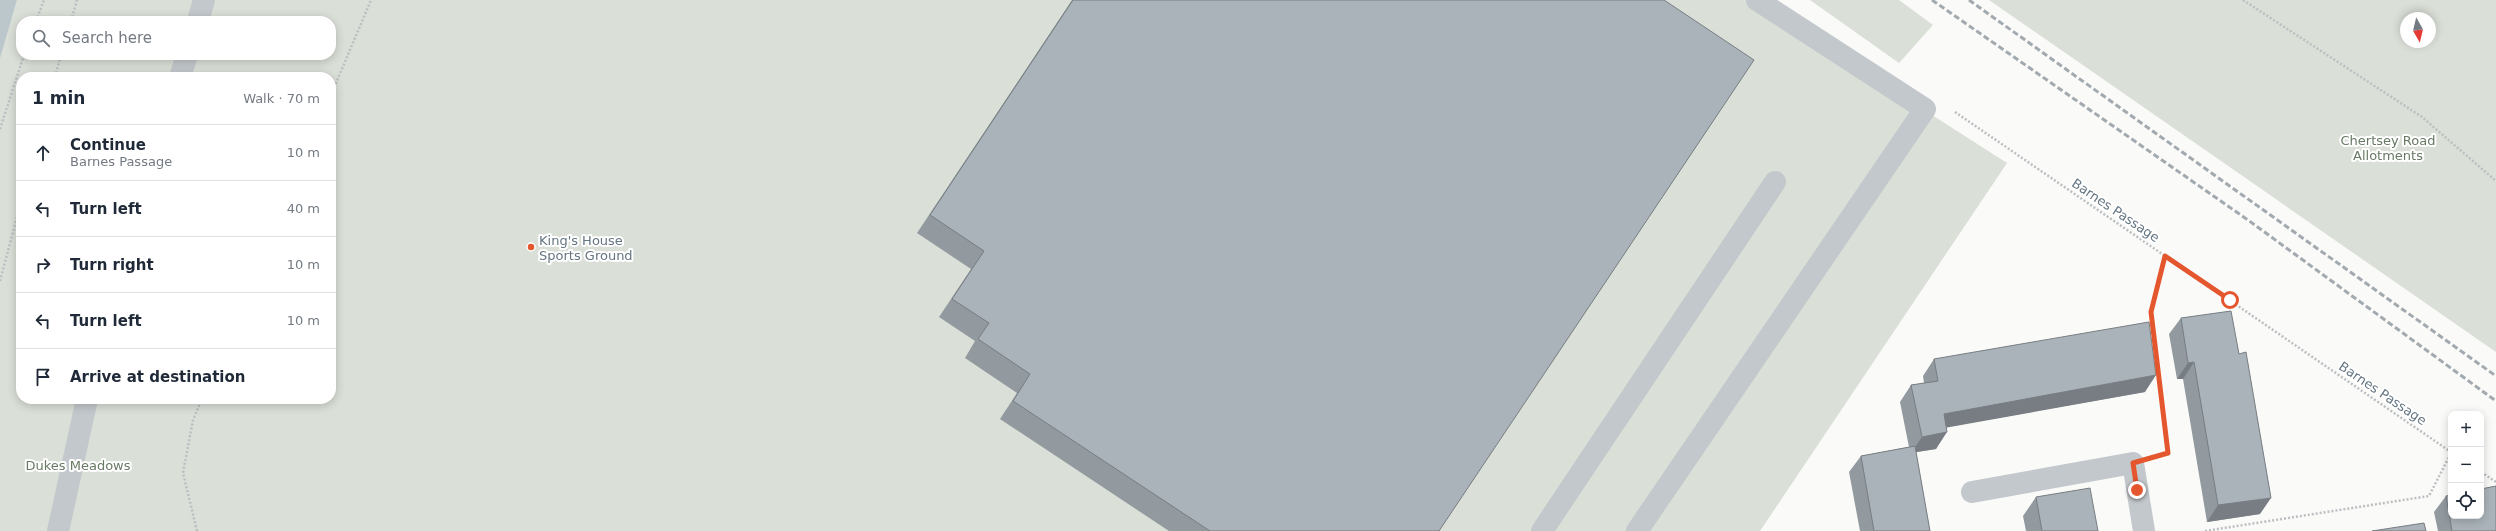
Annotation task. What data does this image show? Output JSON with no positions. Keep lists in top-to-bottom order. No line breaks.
{"streets":{"path":["Barnes Passage"]},"parks":["Chertsey Road Allotments","Dukes Meadows"],"places":["King's House Sports Ground"],"north":"bottom","page":{"search":"Search here","heading":["1 min","Walk · 70 m"],"list":[["Continue","Barnes Passage","10 m"],["Turn left","40 m"],["Turn right","10 m"],["Turn left","10 m"],"Arrive at destination"],"map_buttons":["+","−"]}}
